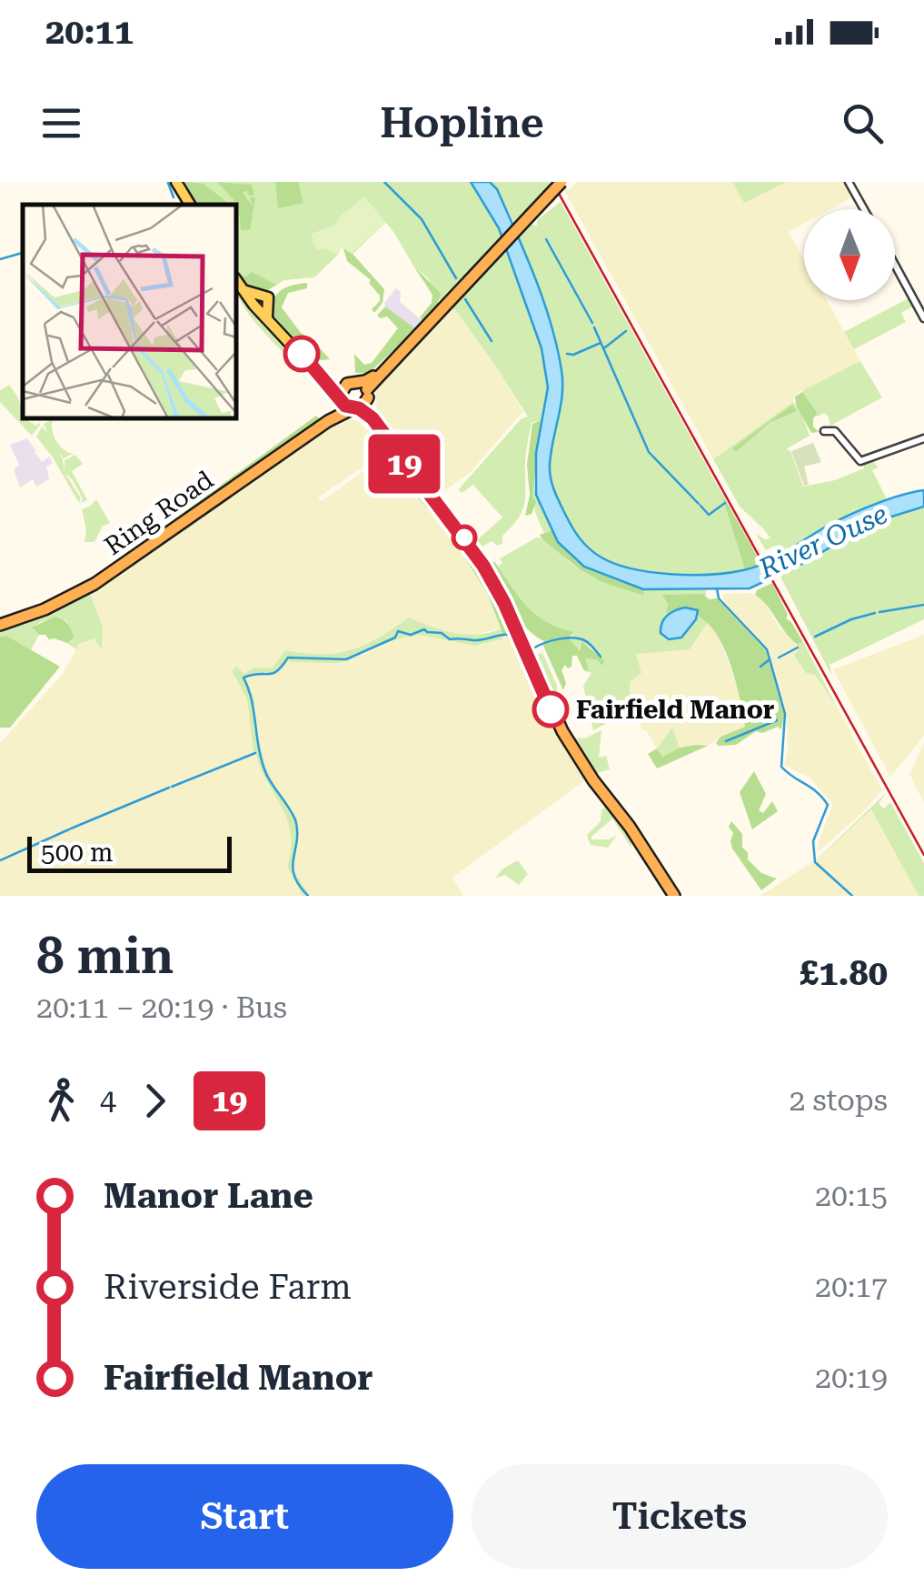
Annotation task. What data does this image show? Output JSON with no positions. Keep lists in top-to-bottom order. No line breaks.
{"streets":{"highway":["Ring Road"]},"water":["River Ouse"],"places":["Fairfield Manor"],"lines":["bus line 19"],"scale_bar":"500 m","north":"bottom","page":{"status":"20:11","header":"Hopline","on_map":"19","scale":"500 m","heading":["8 min","20:11 – 20:19 · Bus","£1.80"],"legs":["4","19","2 stops"],"list":[{"name":"Manor Lane","value":"20:15"},{"name":"Riverside Farm","value":"20:17"},{"name":"Fairfield Manor","value":"20:19"}],"buttons":["Start","Tickets"]}}
